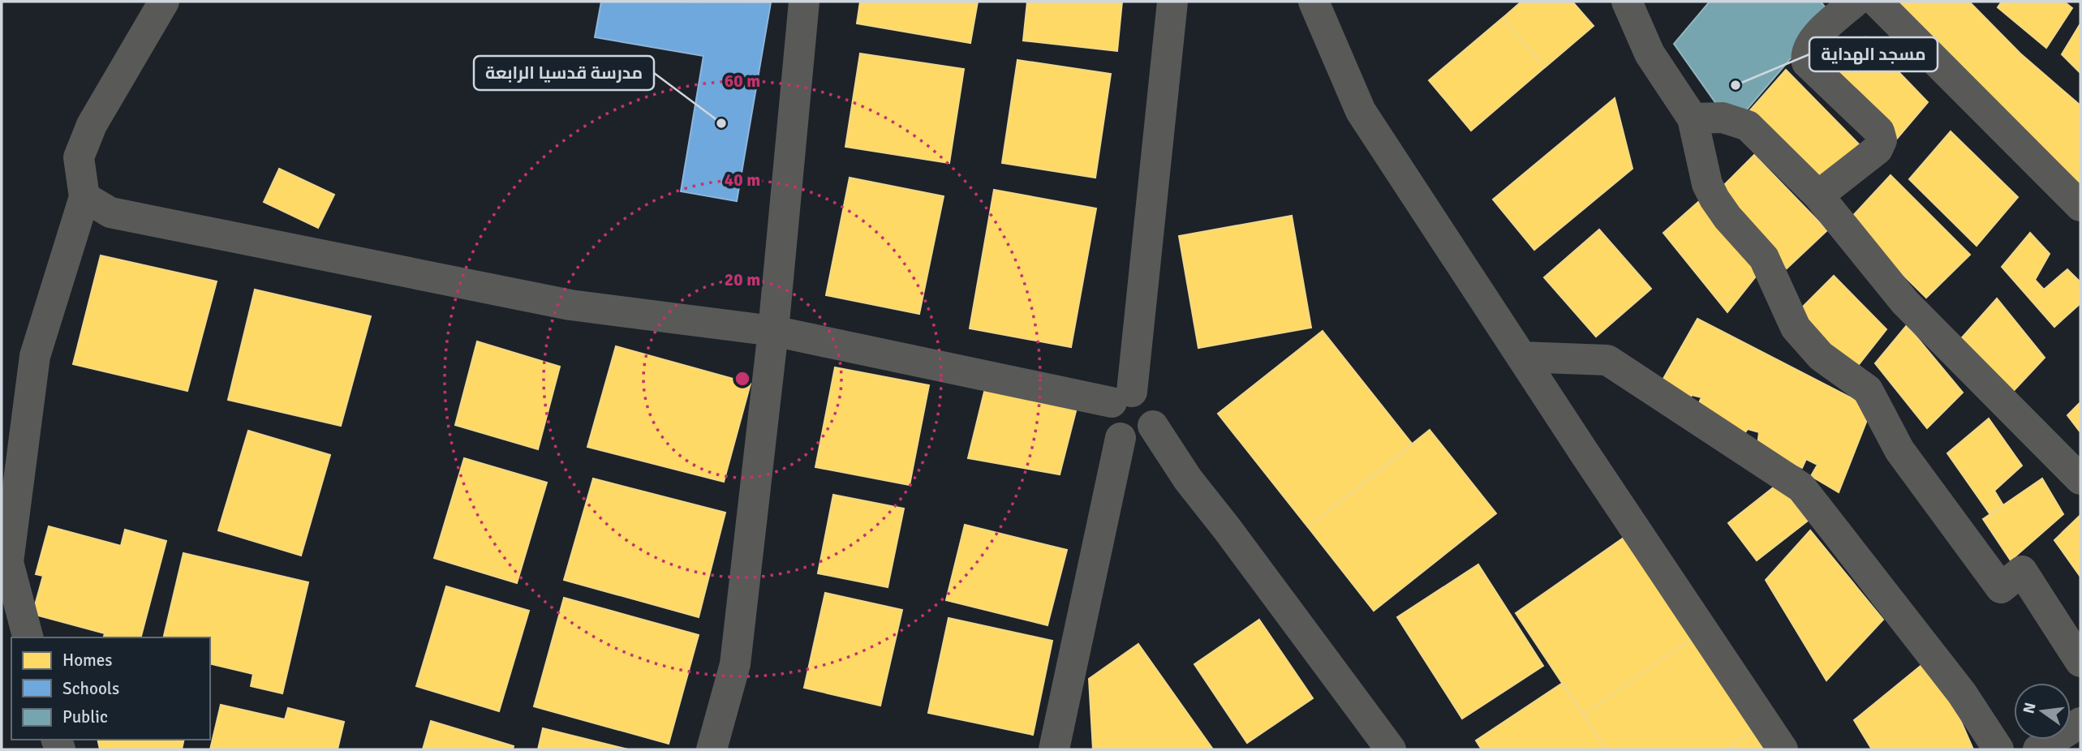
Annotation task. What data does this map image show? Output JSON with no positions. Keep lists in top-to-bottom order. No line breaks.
{"places":["مسجد الهداية","مدرسة قدسيا الرابعة"],"legend":["Homes","Schools","Public"],"north":"left","rings":["60 m","40 m","20 m"]}
